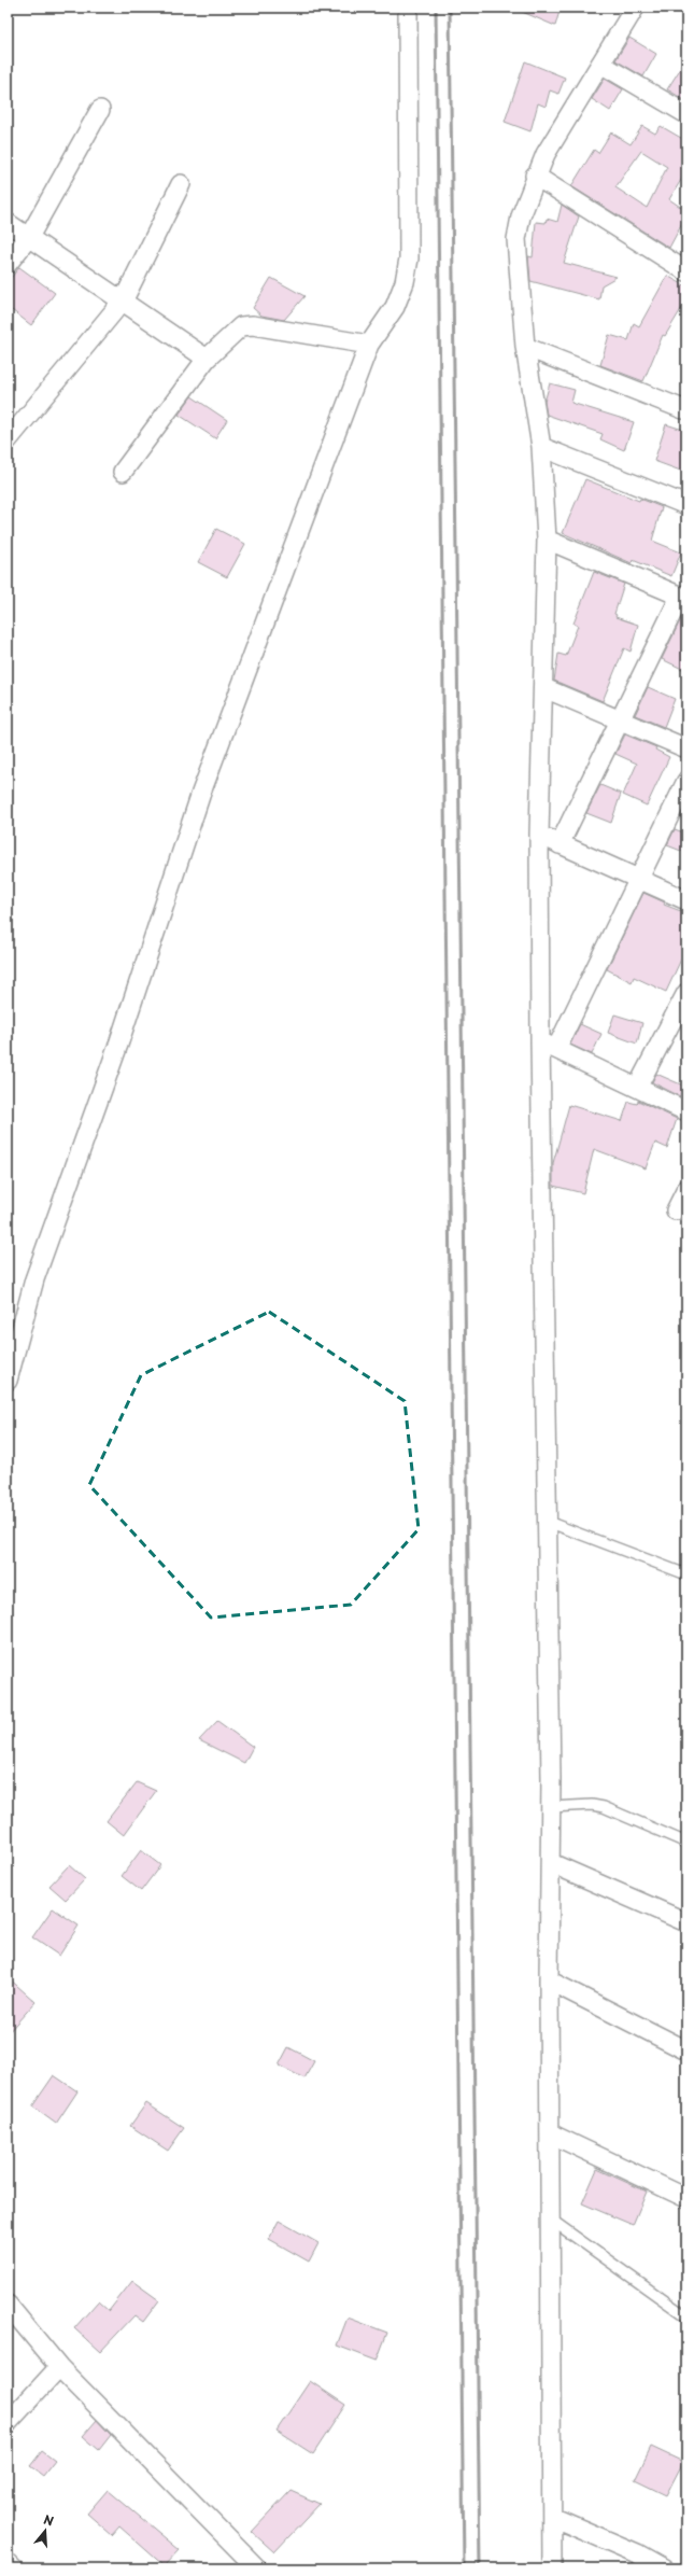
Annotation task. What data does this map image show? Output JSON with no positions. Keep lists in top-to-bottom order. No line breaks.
{"north":"top"}
